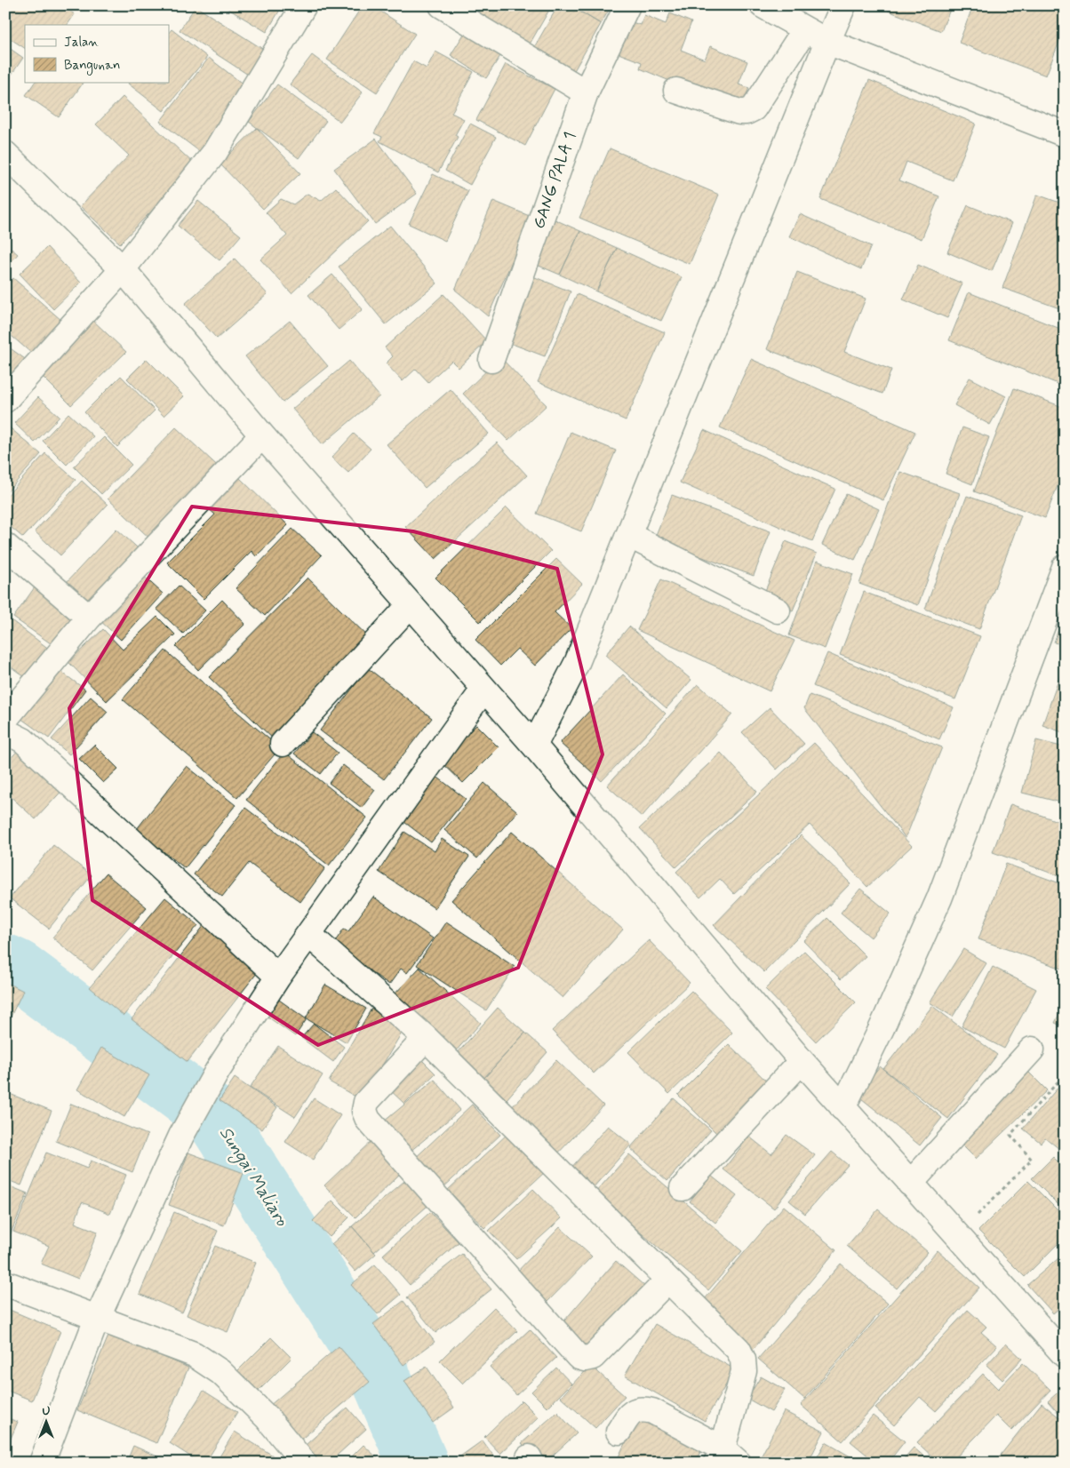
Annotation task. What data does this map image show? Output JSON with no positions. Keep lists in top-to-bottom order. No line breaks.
{"streets":{"street":["GANG PALA 1"]},"water":["Sungai Maliaro"],"legend":["Jalan","Bangunan"],"north":"top"}
